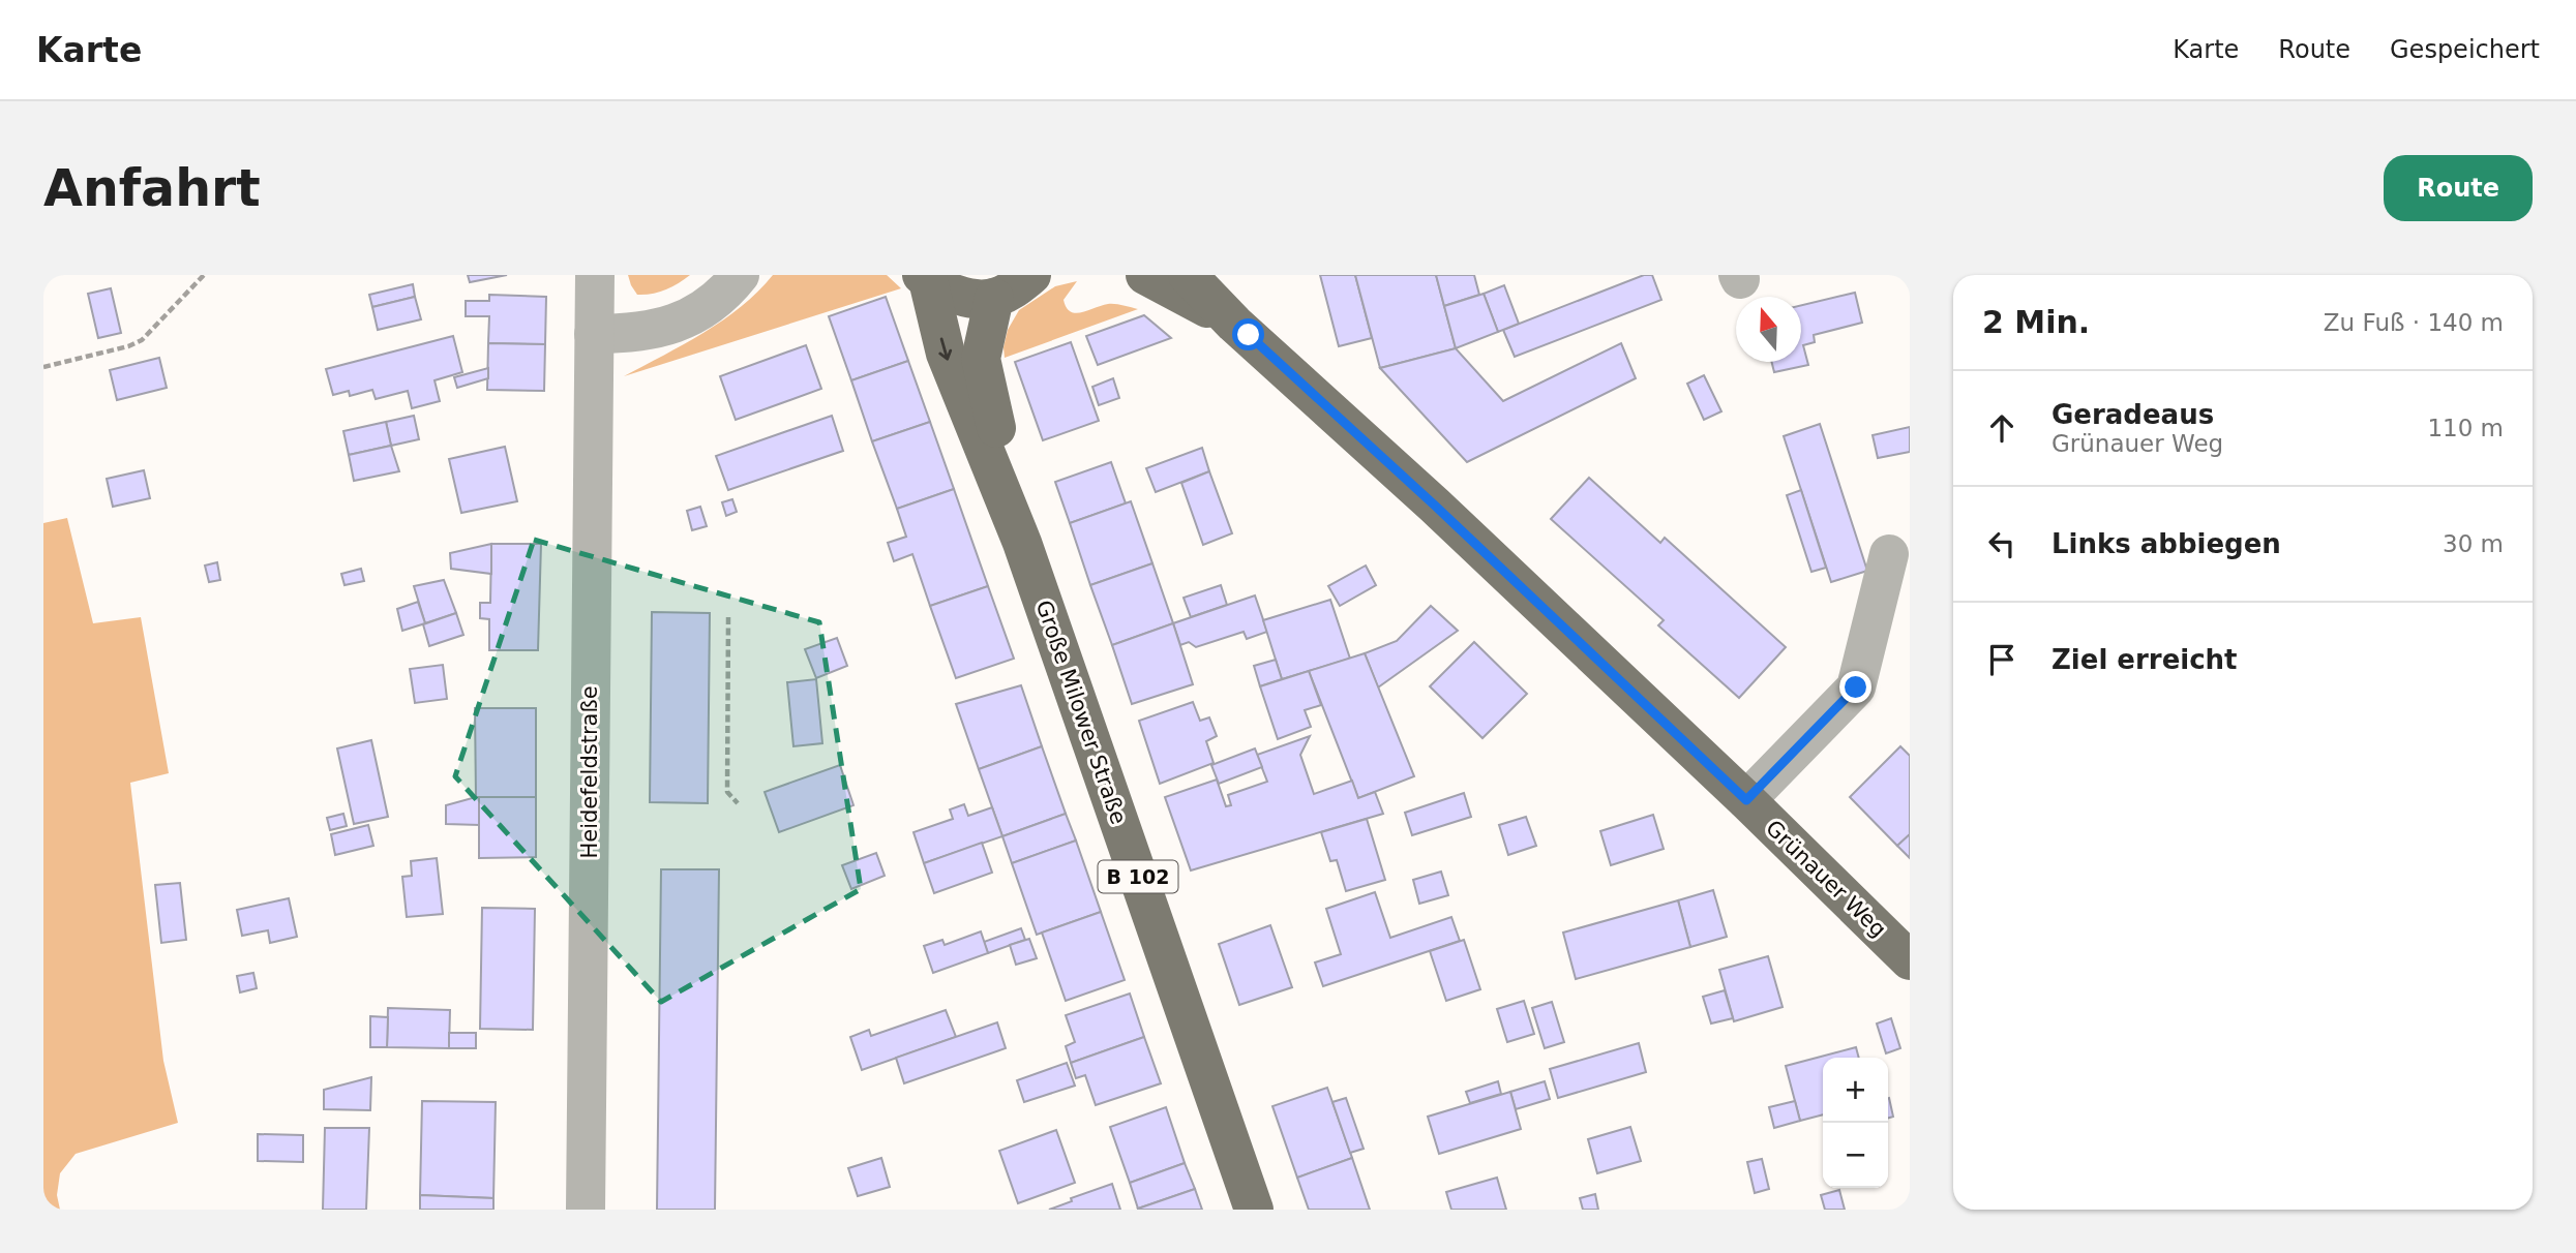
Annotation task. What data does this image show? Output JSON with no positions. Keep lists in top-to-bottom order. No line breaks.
{"streets":{"main road":["Große Milower Straße","B 102","Grünauer Weg"],"street":["Heidefeldstraße"]},"north":"top","page":{"header":"Karte","nav":["Karte","Route","Gespeichert"],"buttons":"Route","title":"Anfahrt","heading":["2 Min.","Zu Fuß · 140 m"],"list":[["Geradeaus","Grünauer Weg","110 m"],["Links abbiegen","30 m"],"Ziel erreicht"],"map_buttons":["+","−"]}}
